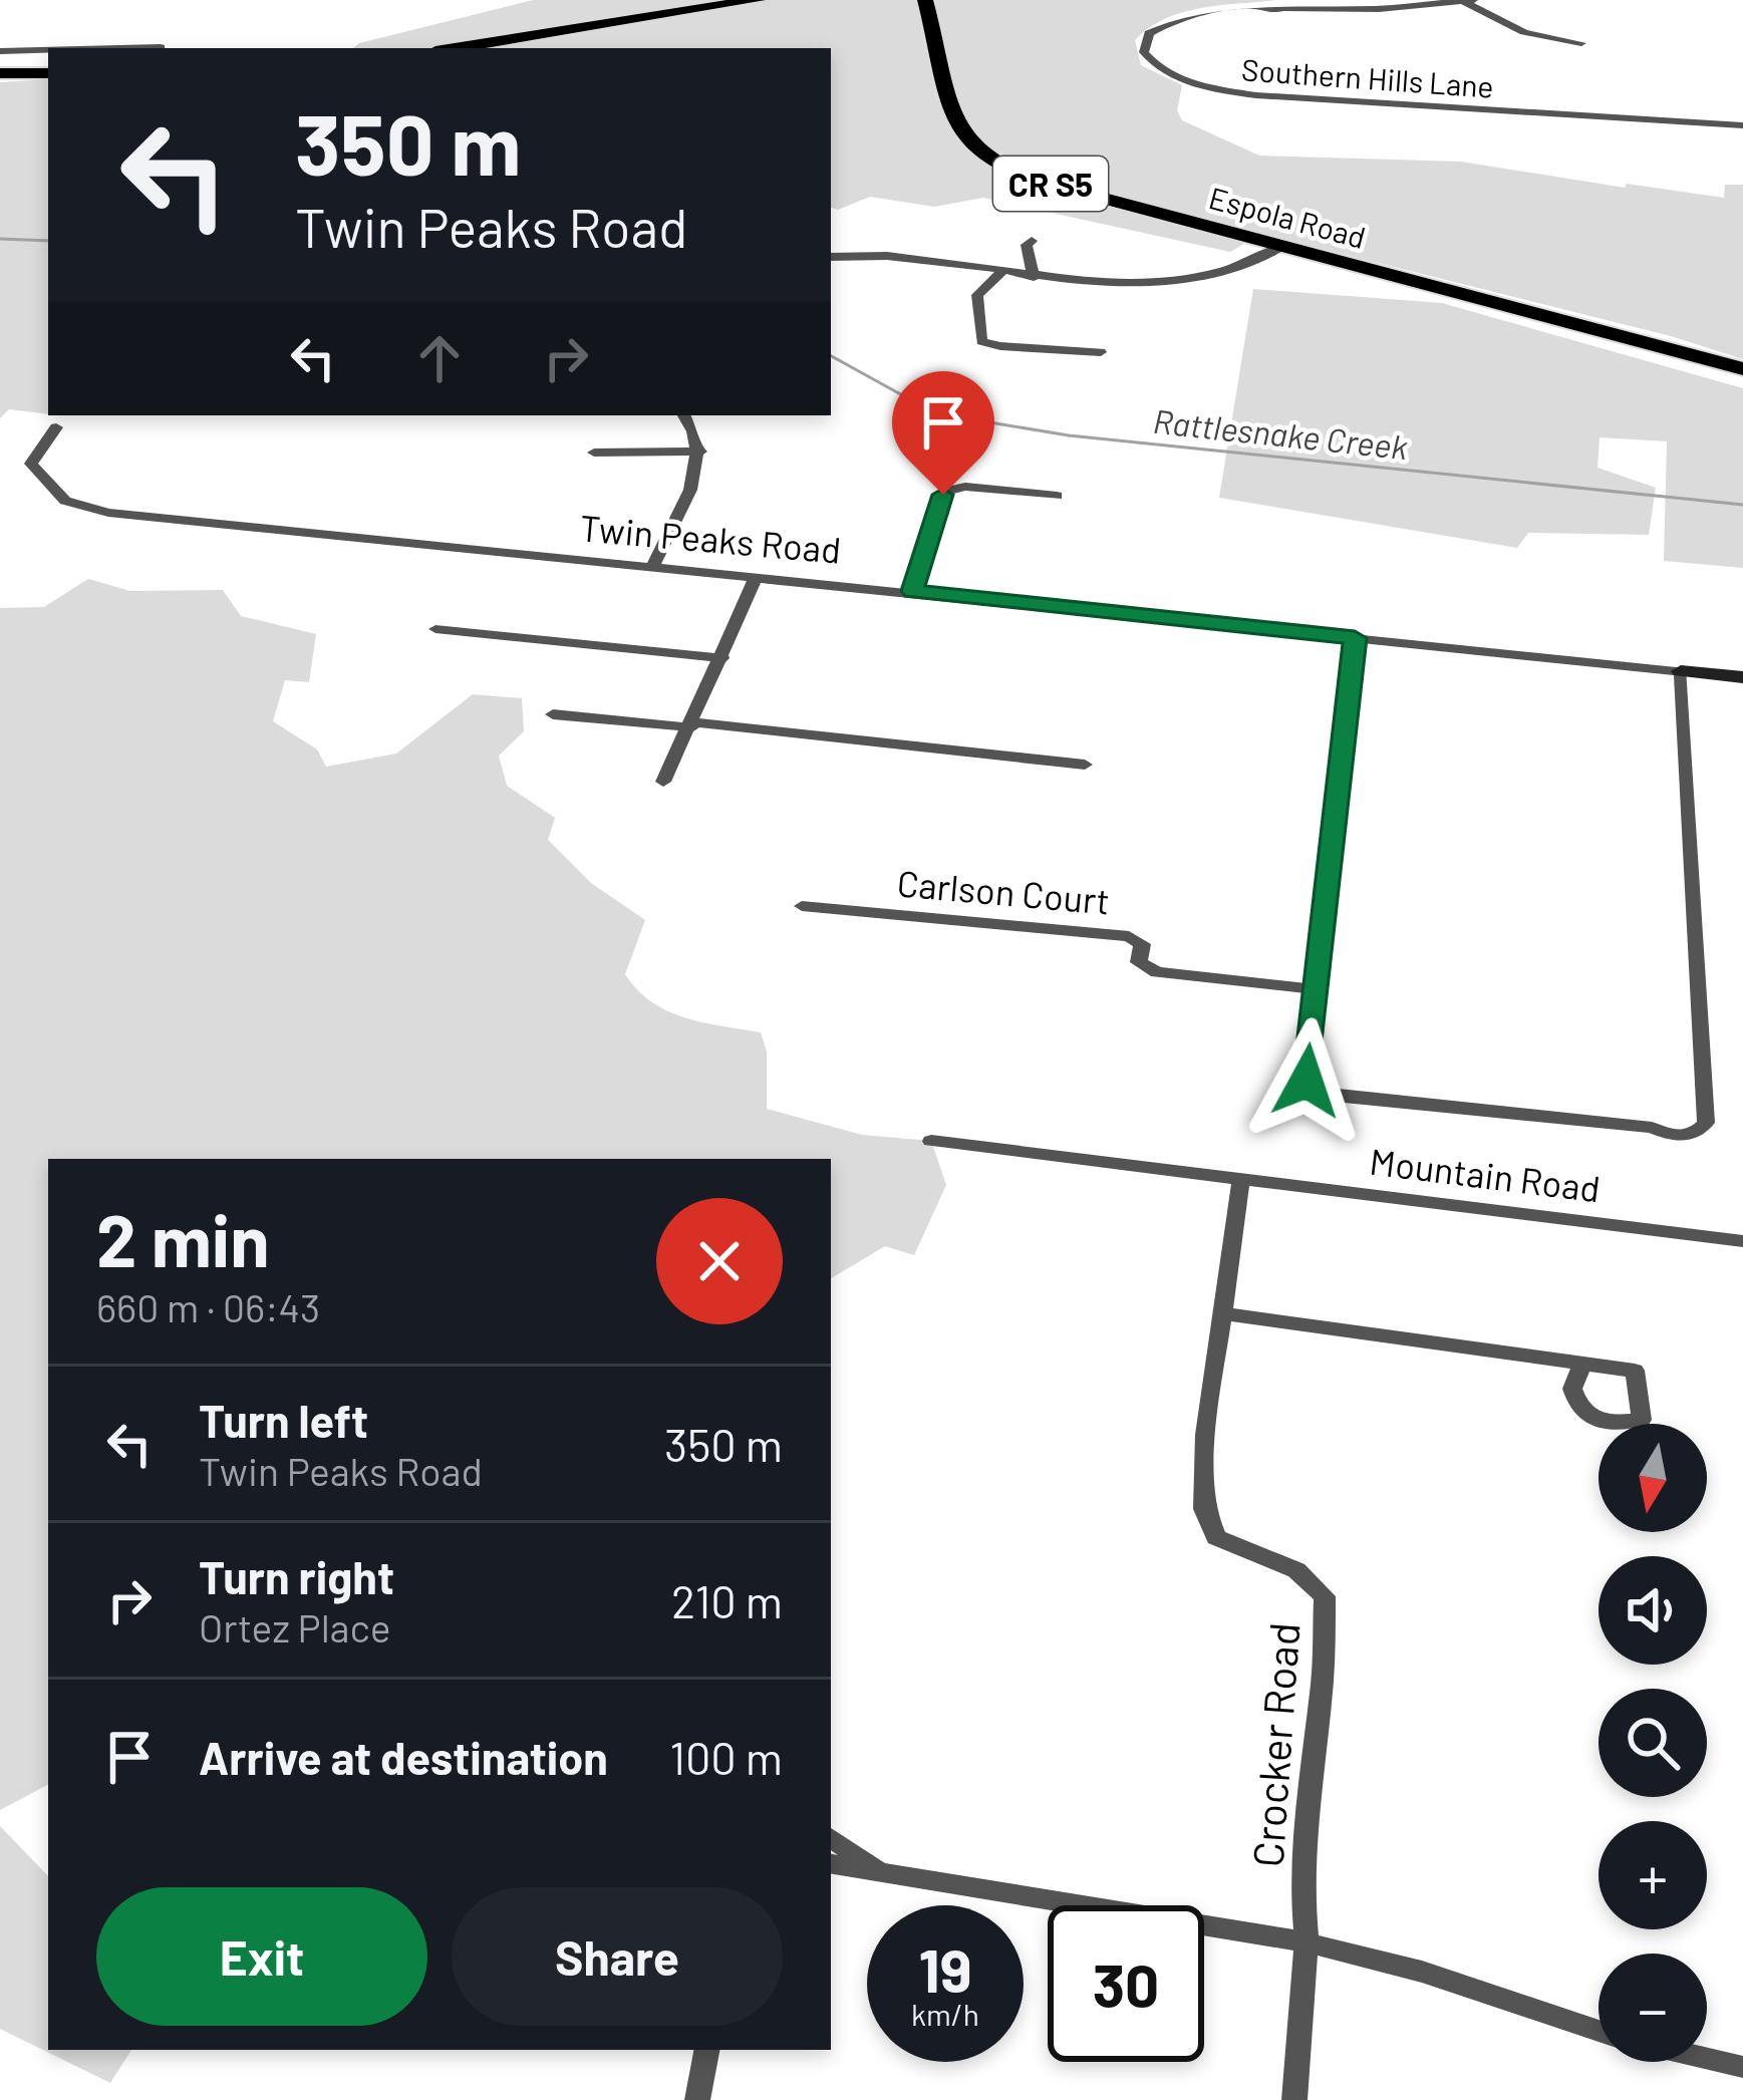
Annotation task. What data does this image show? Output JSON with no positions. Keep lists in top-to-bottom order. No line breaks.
{"streets":{"main road":["CR S5","Espola Road"],"street":["Southern Hills Lane","Twin Peaks Road","Carlson Court","Mountain Road","Crocker Road"]},"crossings":[["Mountain Road","Crocker Road"]],"water":["Rattlesnake Creek"],"north":"bottom","page":{"turn":["350 m","Twin Peaks Road"],"heading":["2 min","660 m · 06:43"],"list":[{"name":"Turn left","note":"Twin Peaks Road","value":"350 m"},{"name":"Turn right","note":"Ortez Place","value":"210 m"},{"name":"Arrive at destination","value":"100 m"}],"map_buttons":["+","−"],"buttons":["Exit","Share"],"speed":"19 km/h","limit":"30"}}
